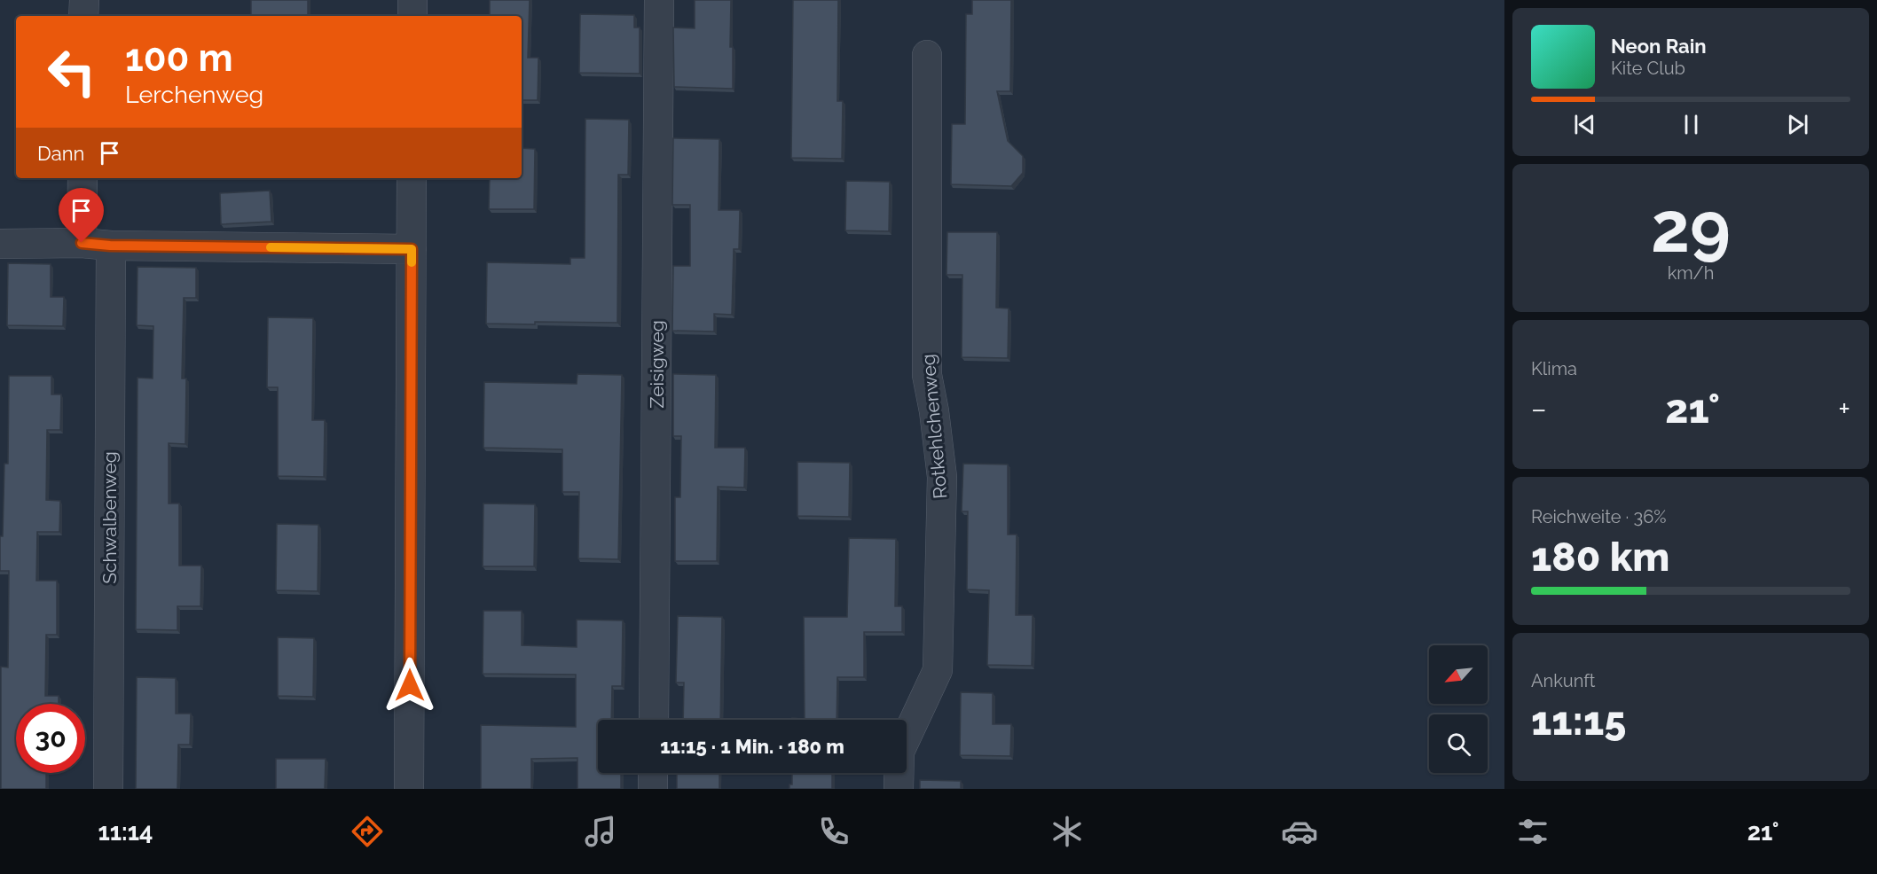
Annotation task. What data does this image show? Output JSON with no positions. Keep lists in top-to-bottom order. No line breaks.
{"streets":{"street":["Zeisigweg","Rotkehlchenweg","Schwalbenweg"]},"north":"bottom left","page":{"turn":["100 m","Lerchenweg"],"song":["Neon Rain","Kite Club"],"then":"Dann","tile":[["29","km/h"],"Klima",["Reichweite · 36%","180 km"],["Ankunft","11:15"]],"heat":["−","21°","+"],"limit":"30","trip":"11:15 · 1 Min. · 180 m","tabs":["11:14","21°"]}}
